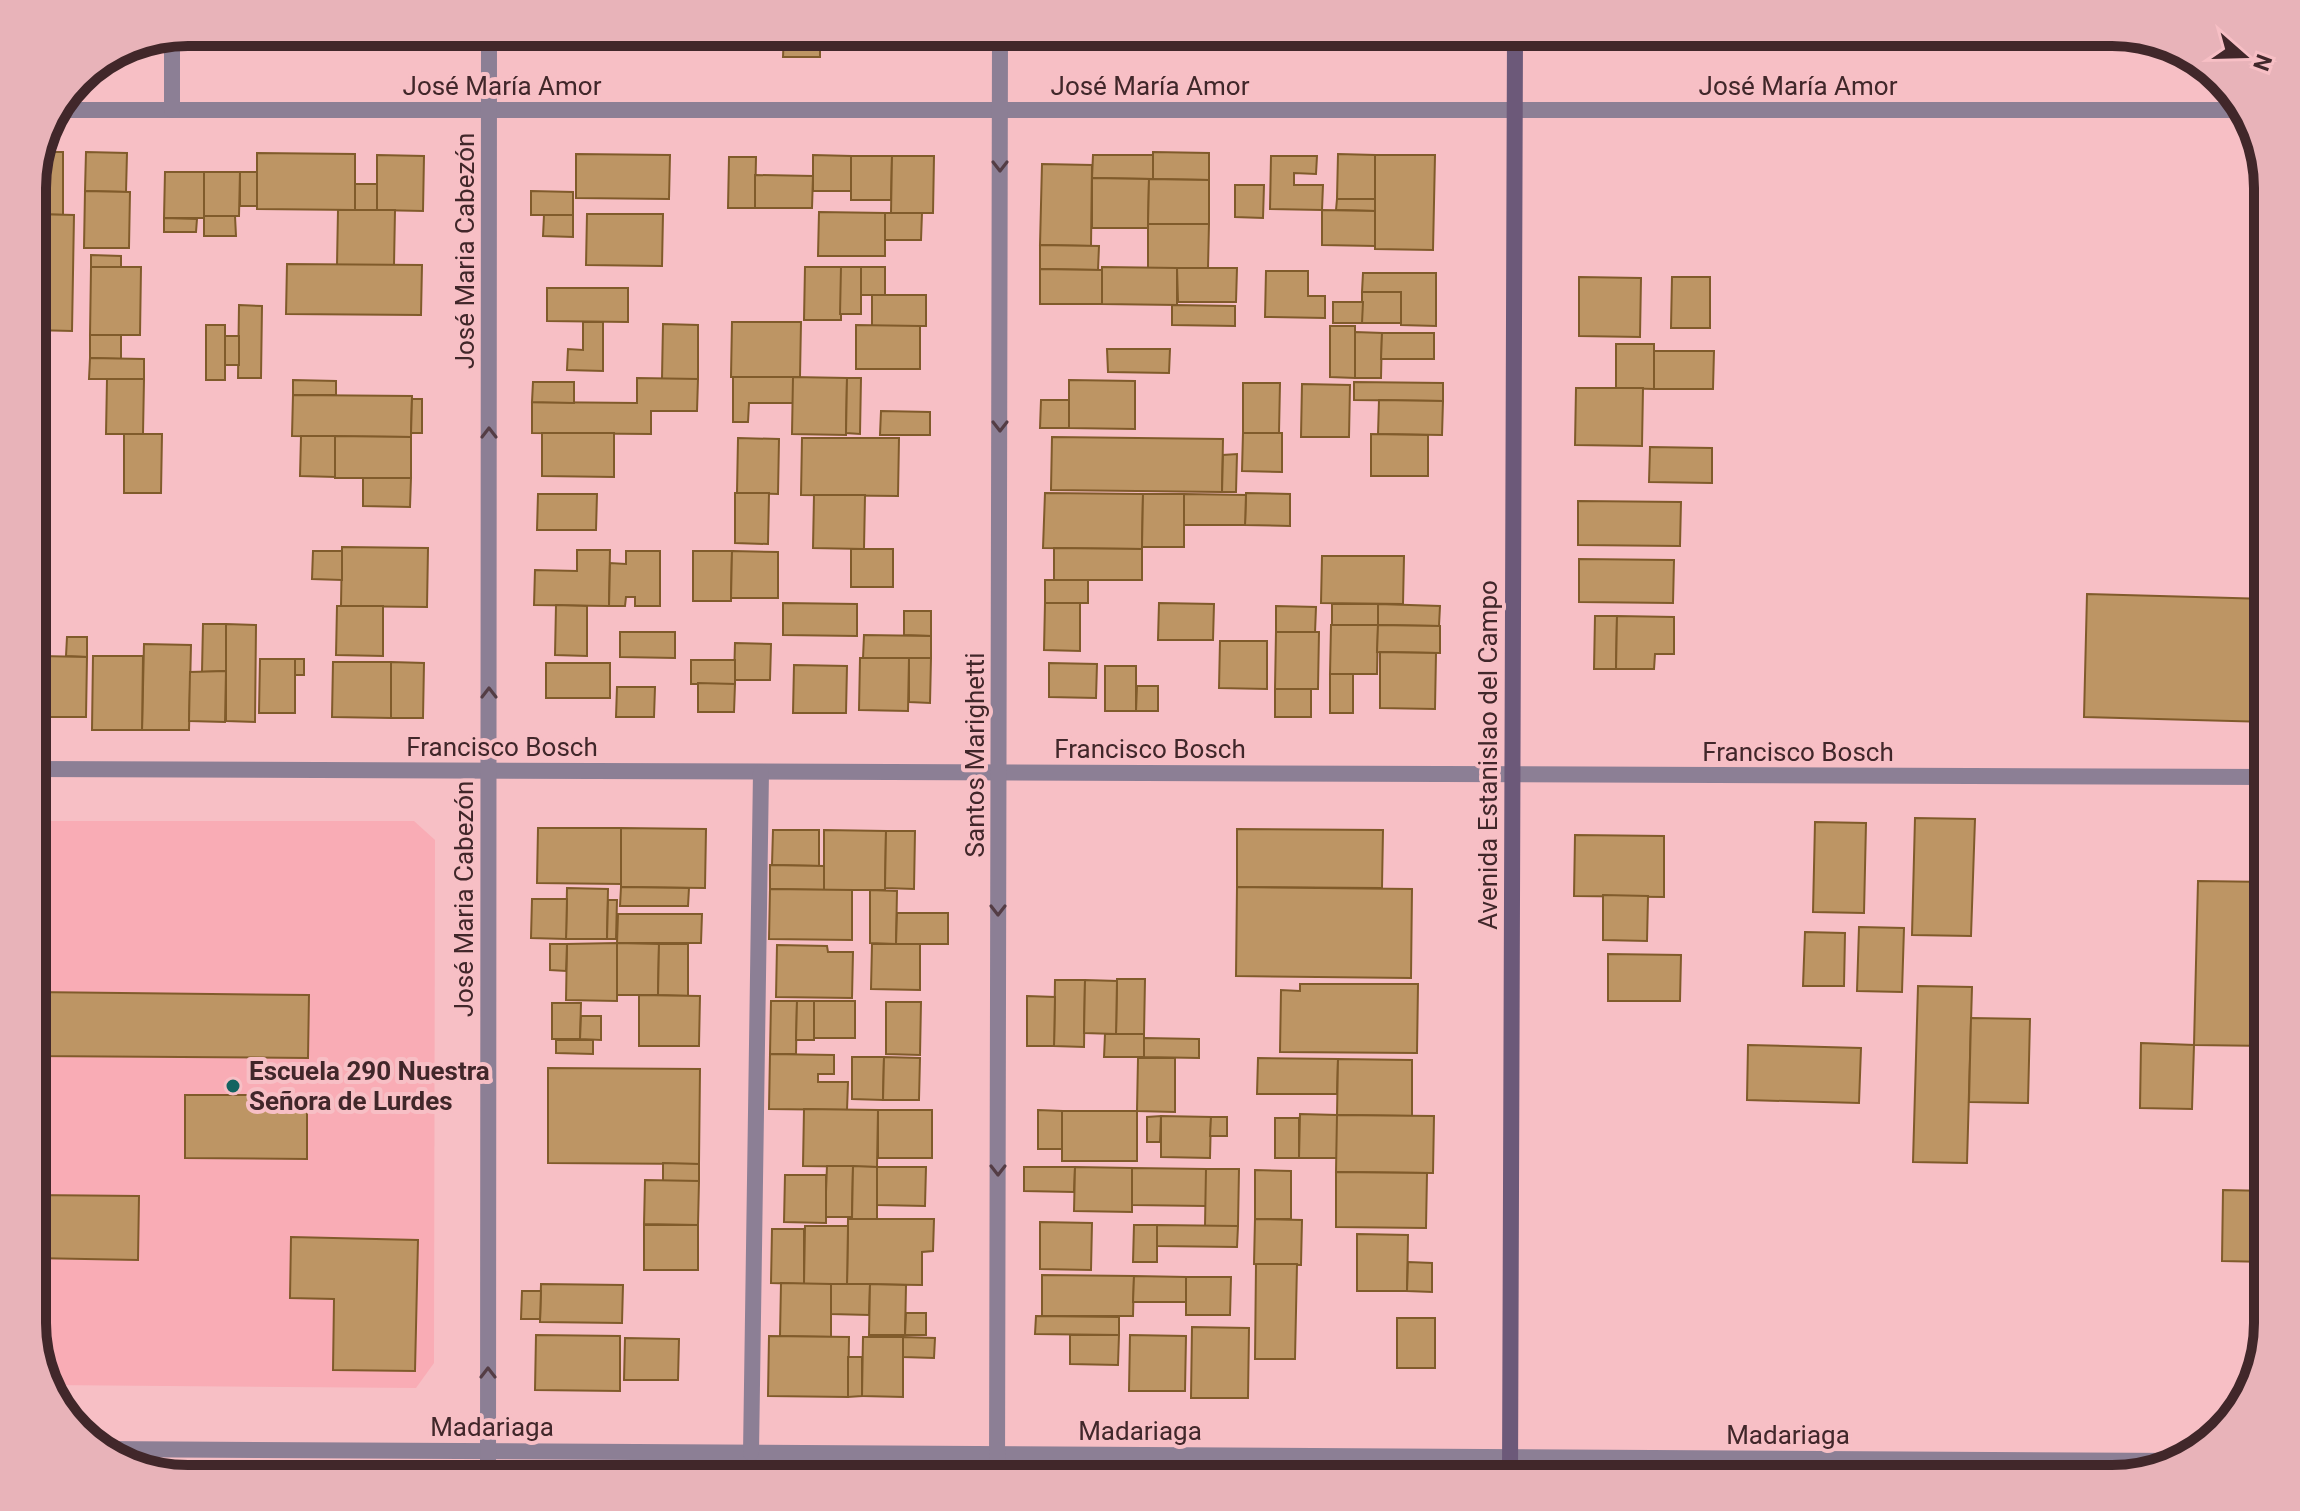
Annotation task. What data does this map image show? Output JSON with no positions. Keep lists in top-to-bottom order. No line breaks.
{"streets":{"main road":["Avenida Estanislao del Campo"],"street":["José María Amor","José Maria Cabezón","Francisco Bosch","Santos Marighetti","Madariaga"]},"crossings":[["José María Amor","José Maria Cabezón"],["José María Amor","Santos Marighetti"],["José María Amor","Avenida Estanislao del Campo"],["José Maria Cabezón","Francisco Bosch"],["José Maria Cabezón","Madariaga"],["Francisco Bosch","Santos Marighetti"],["Francisco Bosch","Avenida Estanislao del Campo"],["Santos Marighetti","Madariaga"],["Avenida Estanislao del Campo","Madariaga"]],"one_way":["José Maria Cabezón","Santos Marighetti"],"places":["Escuela 290 Nuestra Señora de Lurdes"],"north":"right"}
